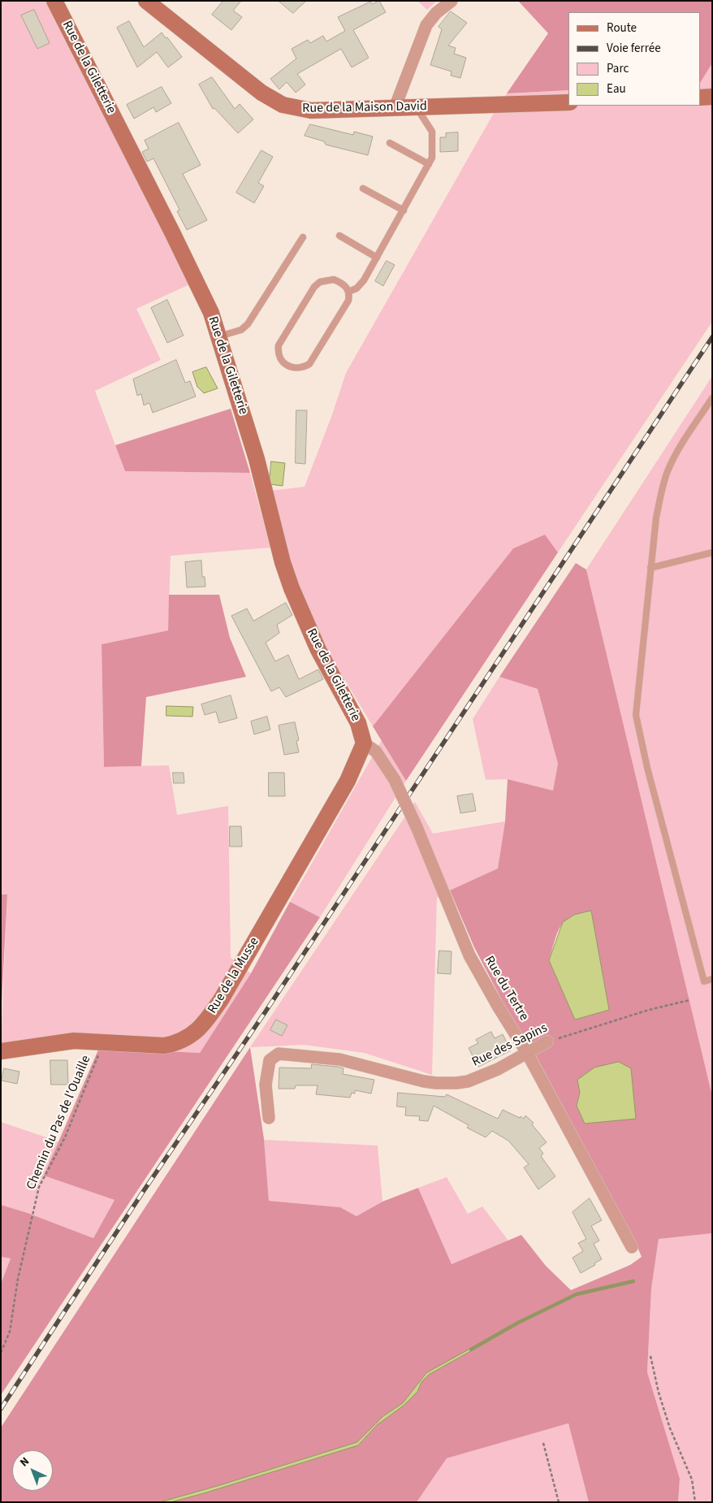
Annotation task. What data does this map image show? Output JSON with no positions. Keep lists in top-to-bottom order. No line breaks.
{"streets":{"street":["Rue de la Giletterie","Rue de la Maison David","Rue de la Musse","Rue du Tertre","Rue des Sapins"],"path":["Chemin du Pas de l'Ouaille"]},"crossings":[["Rue de la Giletterie","Rue de la Musse"],["Rue de la Giletterie","Rue du Tertre"],["Rue de la Musse","Rue du Tertre"],["Rue de la Musse","Chemin du Pas de l'Ouaille"],["Rue du Tertre","Rue des Sapins"]],"legend":["Route","Voie ferrée","Parc","Eau"],"north":"top left"}
